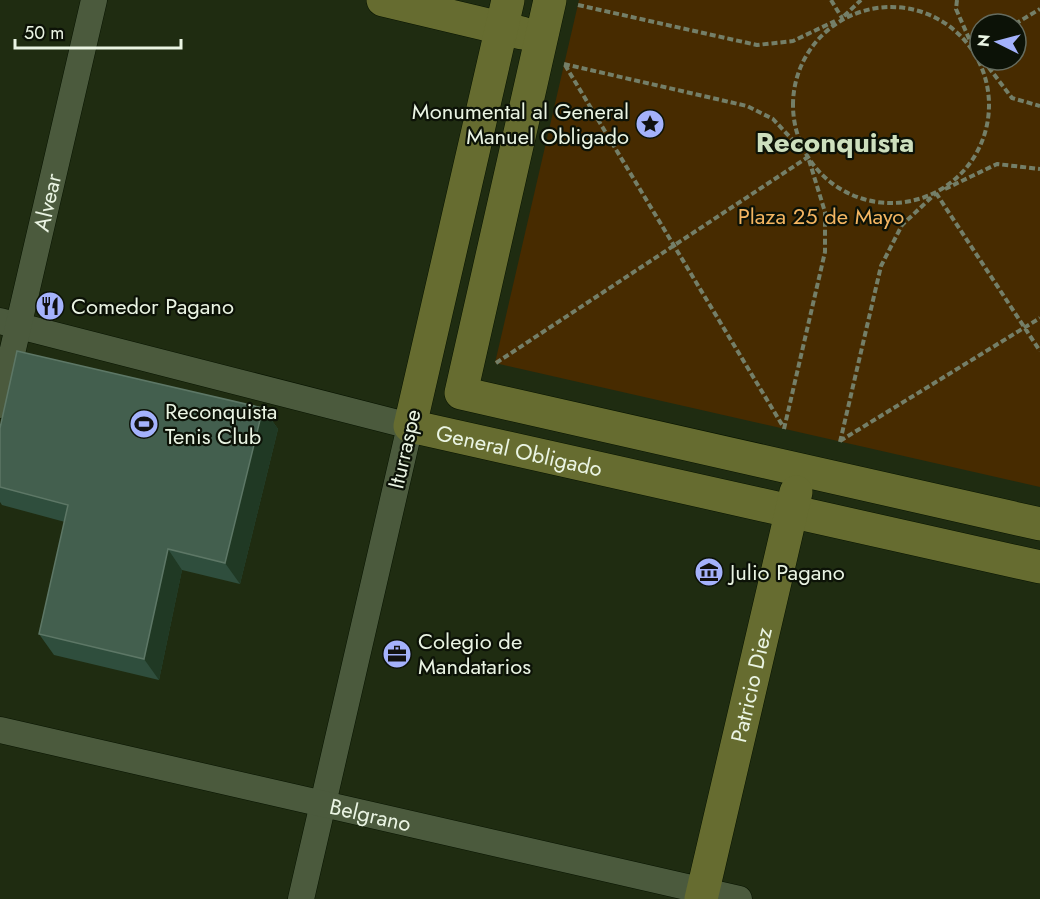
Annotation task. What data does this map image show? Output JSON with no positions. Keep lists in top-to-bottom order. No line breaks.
{"streets":{"main road":["Iturraspe","General Obligado","Patricio Diez"],"street":["Alvear","Belgrano"]},"crossings":[["Alvear","General Obligado"],["Iturraspe","General Obligado"],["Iturraspe","Belgrano"],["General Obligado","Patricio Diez"],["Patricio Diez","Belgrano"]],"districts":["Reconquista"],"parks":["Plaza 25 de Mayo"],"places":{"place":["Monumental al General Manuel Obligado"],"restaurant":["Comedor Pagano"],"sports":["Reconquista Tenis Club"],"museum":["Julio Pagano"],"office":["Colegio de Mandatarios"]},"scale_bar":"50 m","north":"left"}
